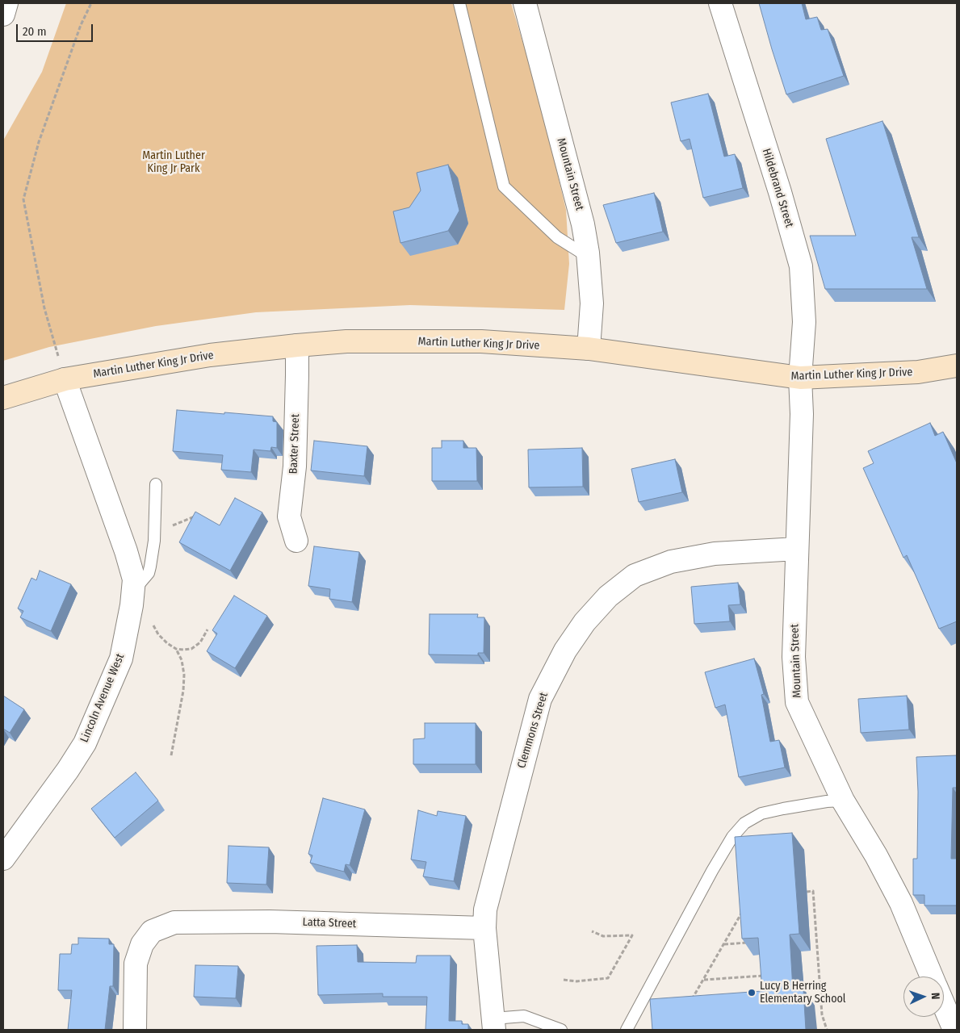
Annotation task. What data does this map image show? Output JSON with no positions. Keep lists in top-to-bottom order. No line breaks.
{"streets":{"main road":["Martin Luther King Jr Drive"],"street":["Mountain Street","Hildebrand Street","Baxter Street","Lincoln Avenue West","Clemmons Street","Latta Street"]},"crossings":[["Mountain Street","Hildebrand Street"],["Mountain Street","Martin Luther King Jr Drive"],["Mountain Street","Clemmons Street"],["Hildebrand Street","Martin Luther King Jr Drive"],["Martin Luther King Jr Drive","Baxter Street"],["Martin Luther King Jr Drive","Lincoln Avenue West"],["Clemmons Street","Latta Street"]],"parks":["Martin Luther King Jr Park"],"places":["Lucy B Herring Elementary School"],"scale_bar":"20 m","north":"right"}
